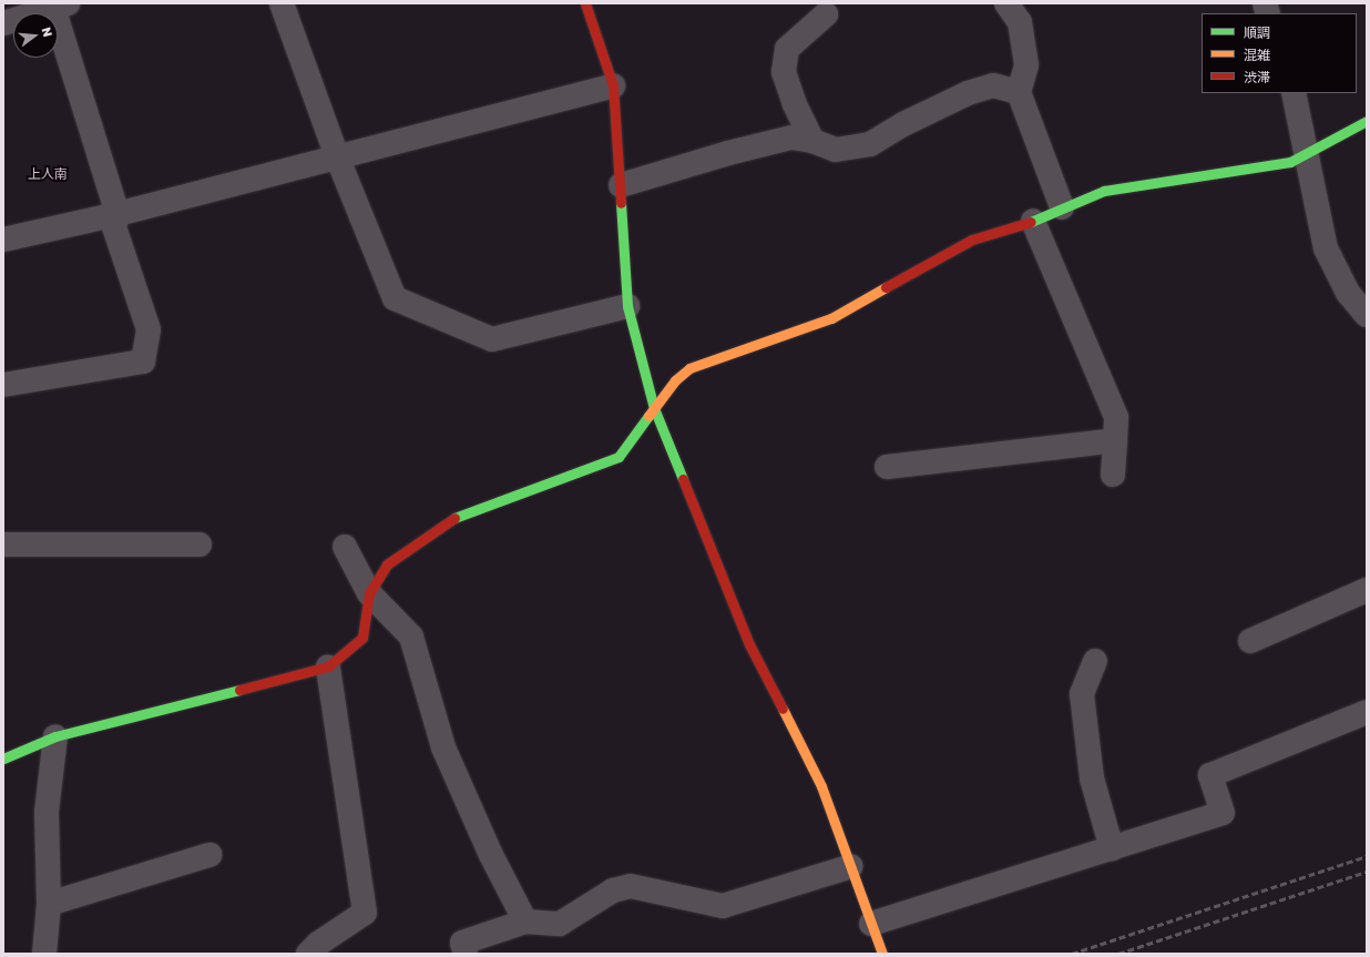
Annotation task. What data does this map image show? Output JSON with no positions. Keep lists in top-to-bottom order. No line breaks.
{"districts":["上人南"],"legend":["順調","混雑","渋滞"],"north":"right"}
